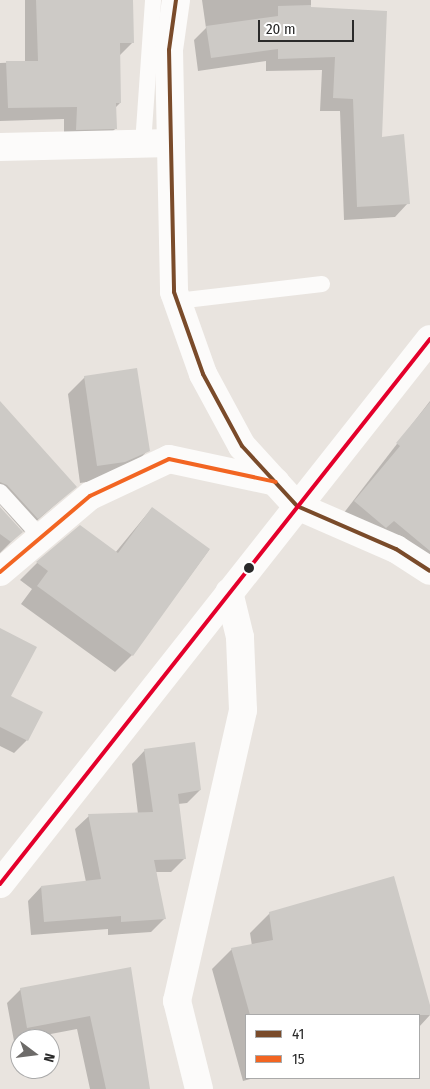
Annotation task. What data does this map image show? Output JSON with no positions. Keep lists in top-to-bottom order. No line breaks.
{"lines":["transit line 41","transit line 15"],"legend":["41","15"],"scale_bar":"20 m","north":"right"}
